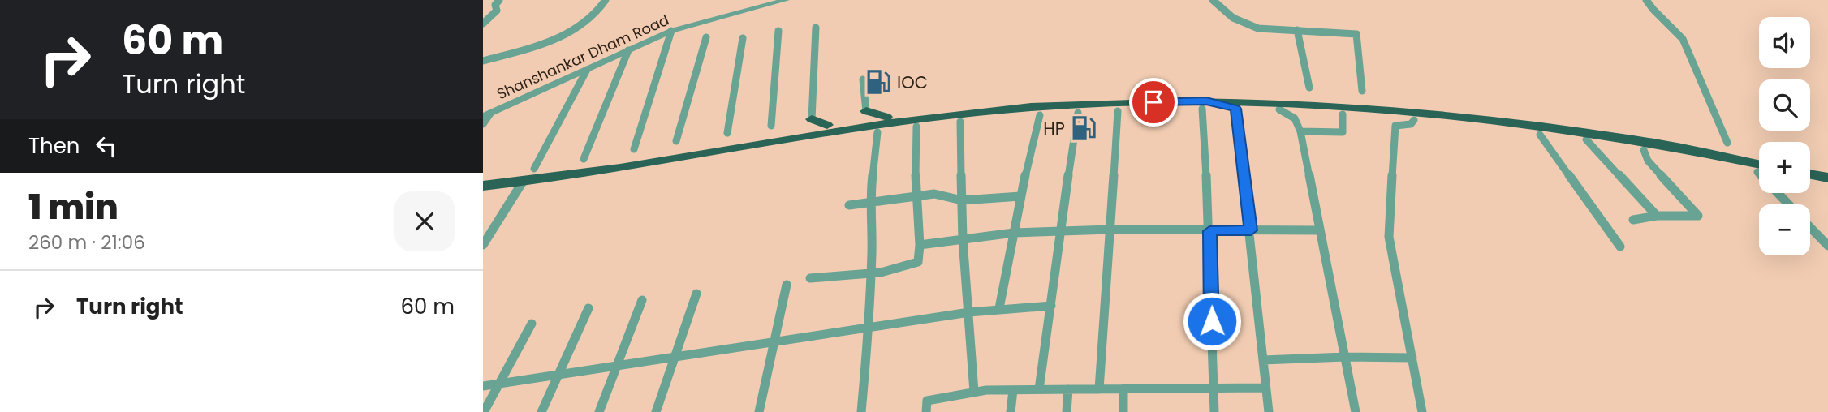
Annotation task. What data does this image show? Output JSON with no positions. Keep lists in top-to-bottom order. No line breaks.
{"streets":{"street":["Shanshankar Dham Road"]},"places":{"fuel station":["IOC","HP"]},"page":{"turn":["60 m","Turn right"],"map_buttons":["+","−"],"then":"Then","heading":["1 min","260 m · 21:06"],"list":[{"name":"Turn right","value":"60 m"}]}}
